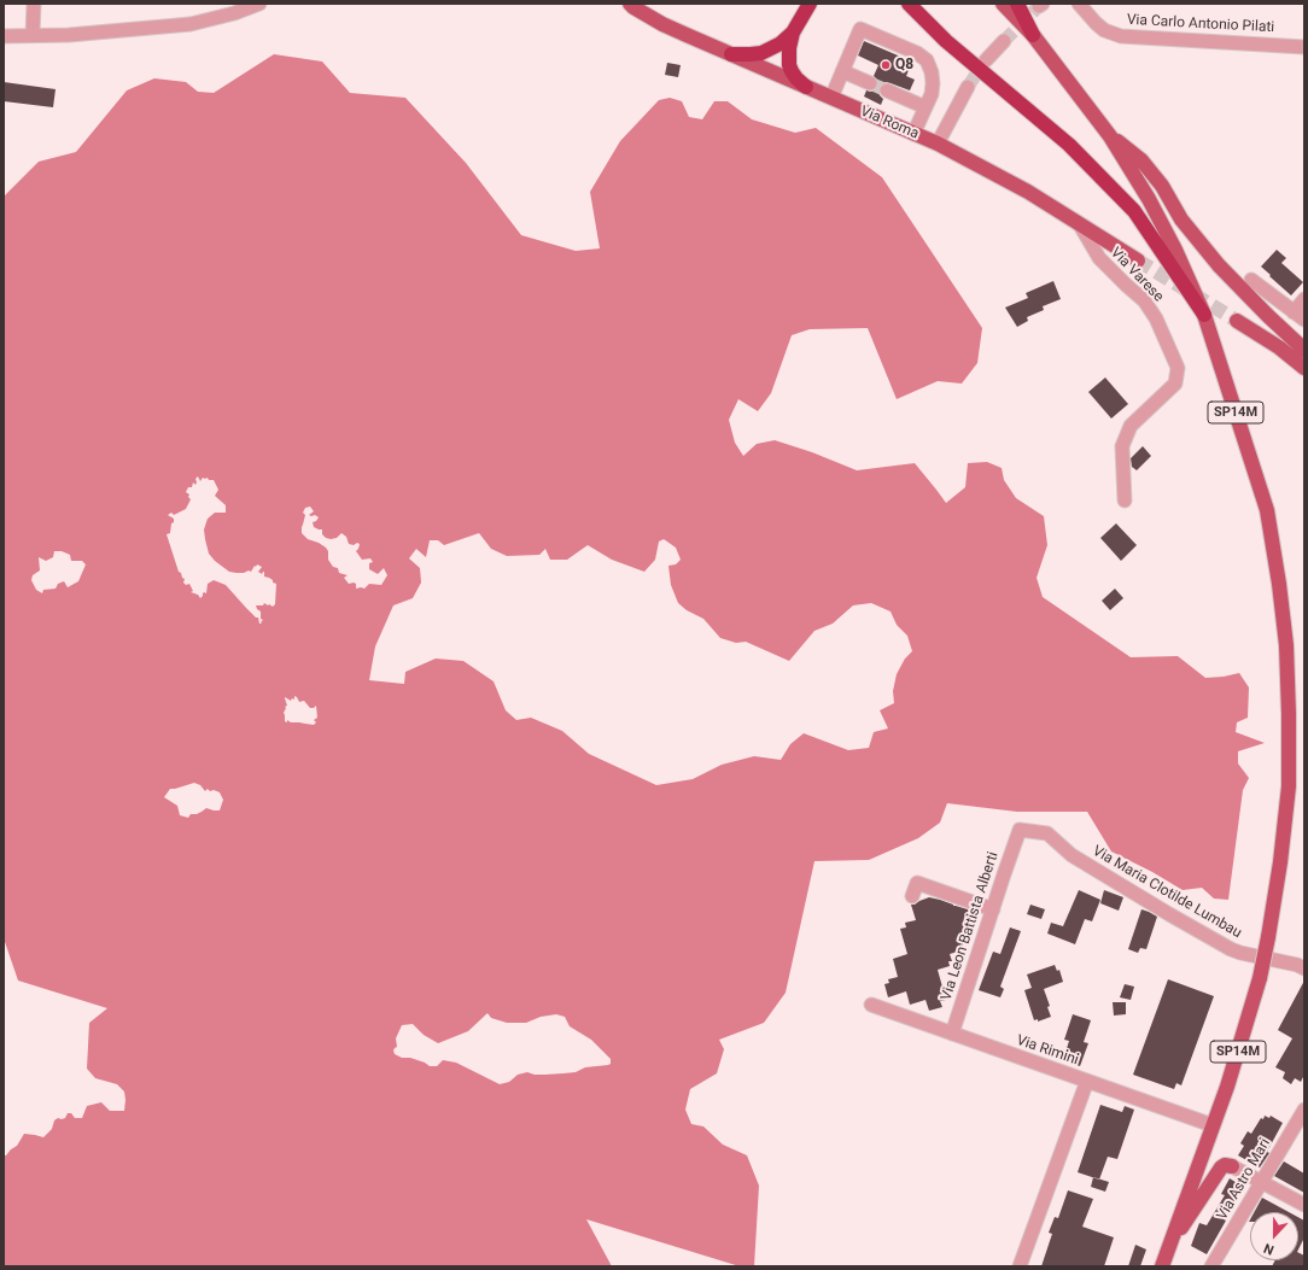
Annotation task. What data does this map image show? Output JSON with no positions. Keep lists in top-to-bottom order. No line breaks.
{"streets":{"main road":["Via Roma","SP14M"],"street":["Via Carlo Antonio Pilati","Via Varese","Via Maria Clotilde Lumbau","Via Leon Battista Alberti","Via Rimini","Via Astro Mari"]},"crossings":[["Via Roma","Via Varese"],["SP14M","Via Rimini"],["Via Maria Clotilde Lumbau","Via Leon Battista Alberti"],["Via Leon Battista Alberti","Via Rimini"]],"places":["Q8"],"north":"bottom"}
